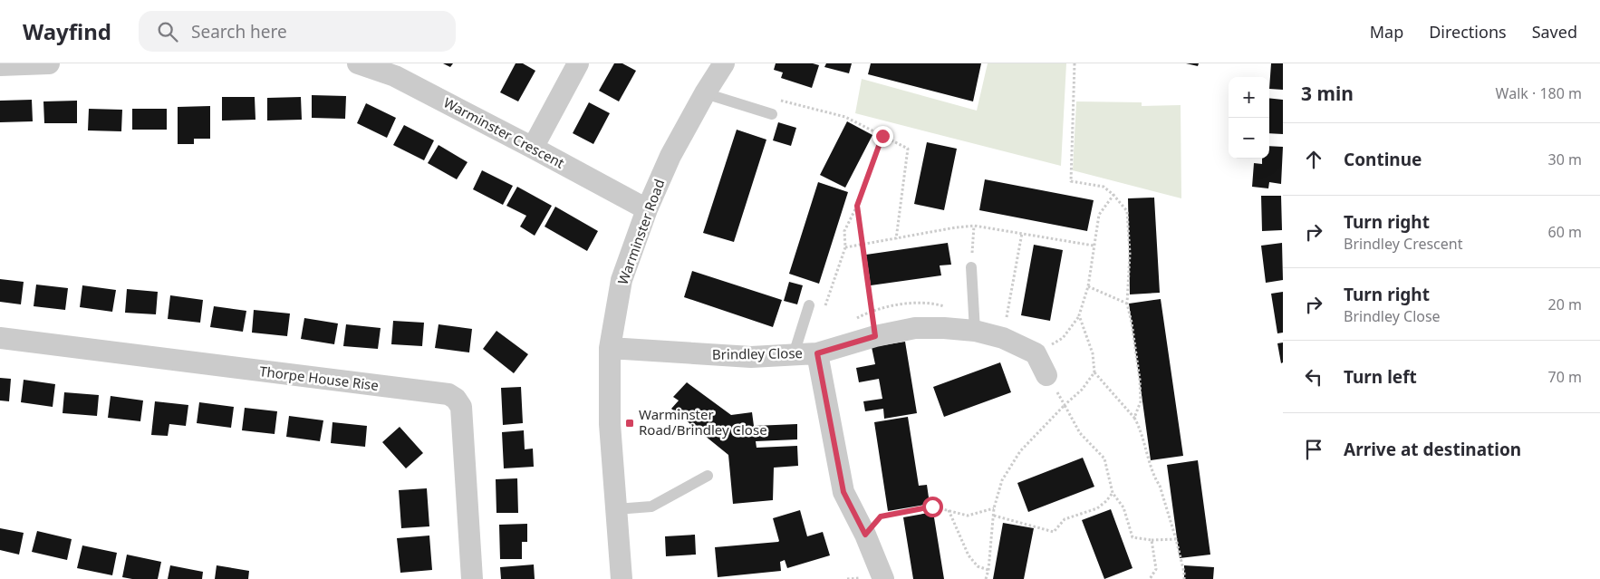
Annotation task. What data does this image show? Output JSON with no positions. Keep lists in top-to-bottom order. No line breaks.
{"streets":{"street":["Warminster Crescent","Warminster Road","Brindley Close","Thorpe House Rise"]},"crossings":[["Warminster Crescent","Warminster Road"],["Warminster Road","Brindley Close"]],"places":{"transit":["Warminster Road/Brindley Close"]},"page":{"header":"Wayfind","search":"Search here","nav":["Map","Directions","Saved"],"heading":["3 min","Walk · 180 m"],"map_buttons":["+","−"],"list":[["Continue","30 m"],["Turn right","Brindley Crescent","60 m"],["Turn right","Brindley Close","20 m"],["Turn left","70 m"],"Arrive at destination"]}}
